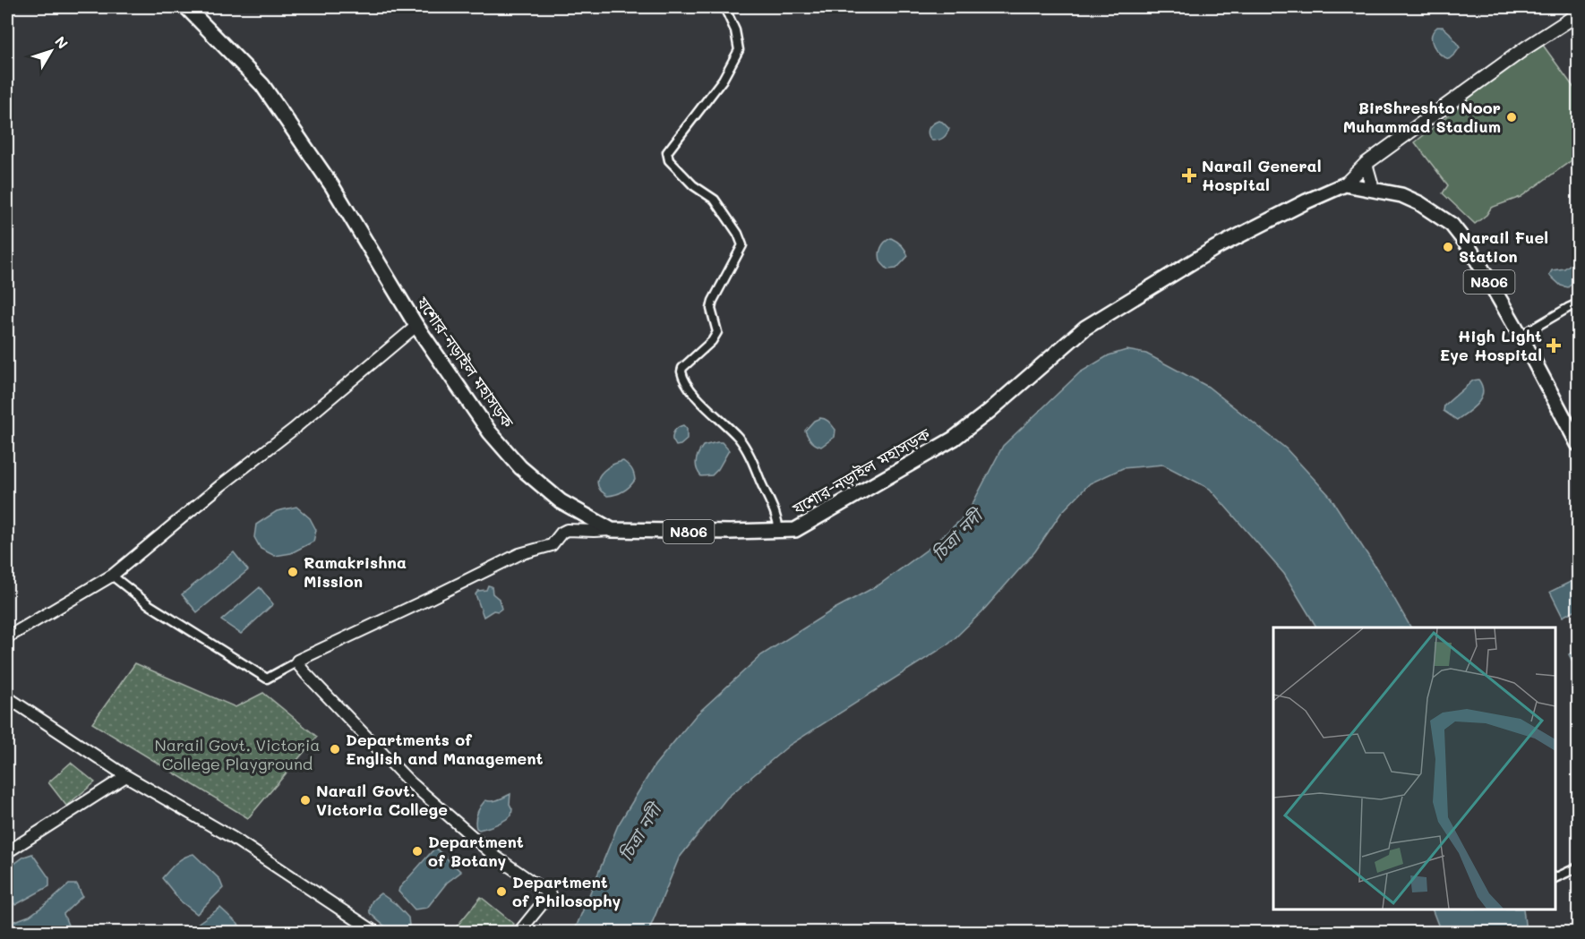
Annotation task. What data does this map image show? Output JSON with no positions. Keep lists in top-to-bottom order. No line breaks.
{"streets":{"highway":["N806","যশোর-নড়াইল মহাসড়ক"]},"crossings":[["N806","যশোর-নড়াইল মহাসড়ক"]],"water":["চিত্রা নদী"],"parks":["Narail Govt. Victoria College Playground"],"places":{"other":["BirShreshto Noor Muhammad Stadium","Narail Fuel Station","Ramakrishna Mission","Departments of English and Management","Narail Govt. Victoria College","Department of Botany","Department of Philosophy"],"health":["Narail General Hospital","High Light Eye Hospital"]},"north":"top right"}
